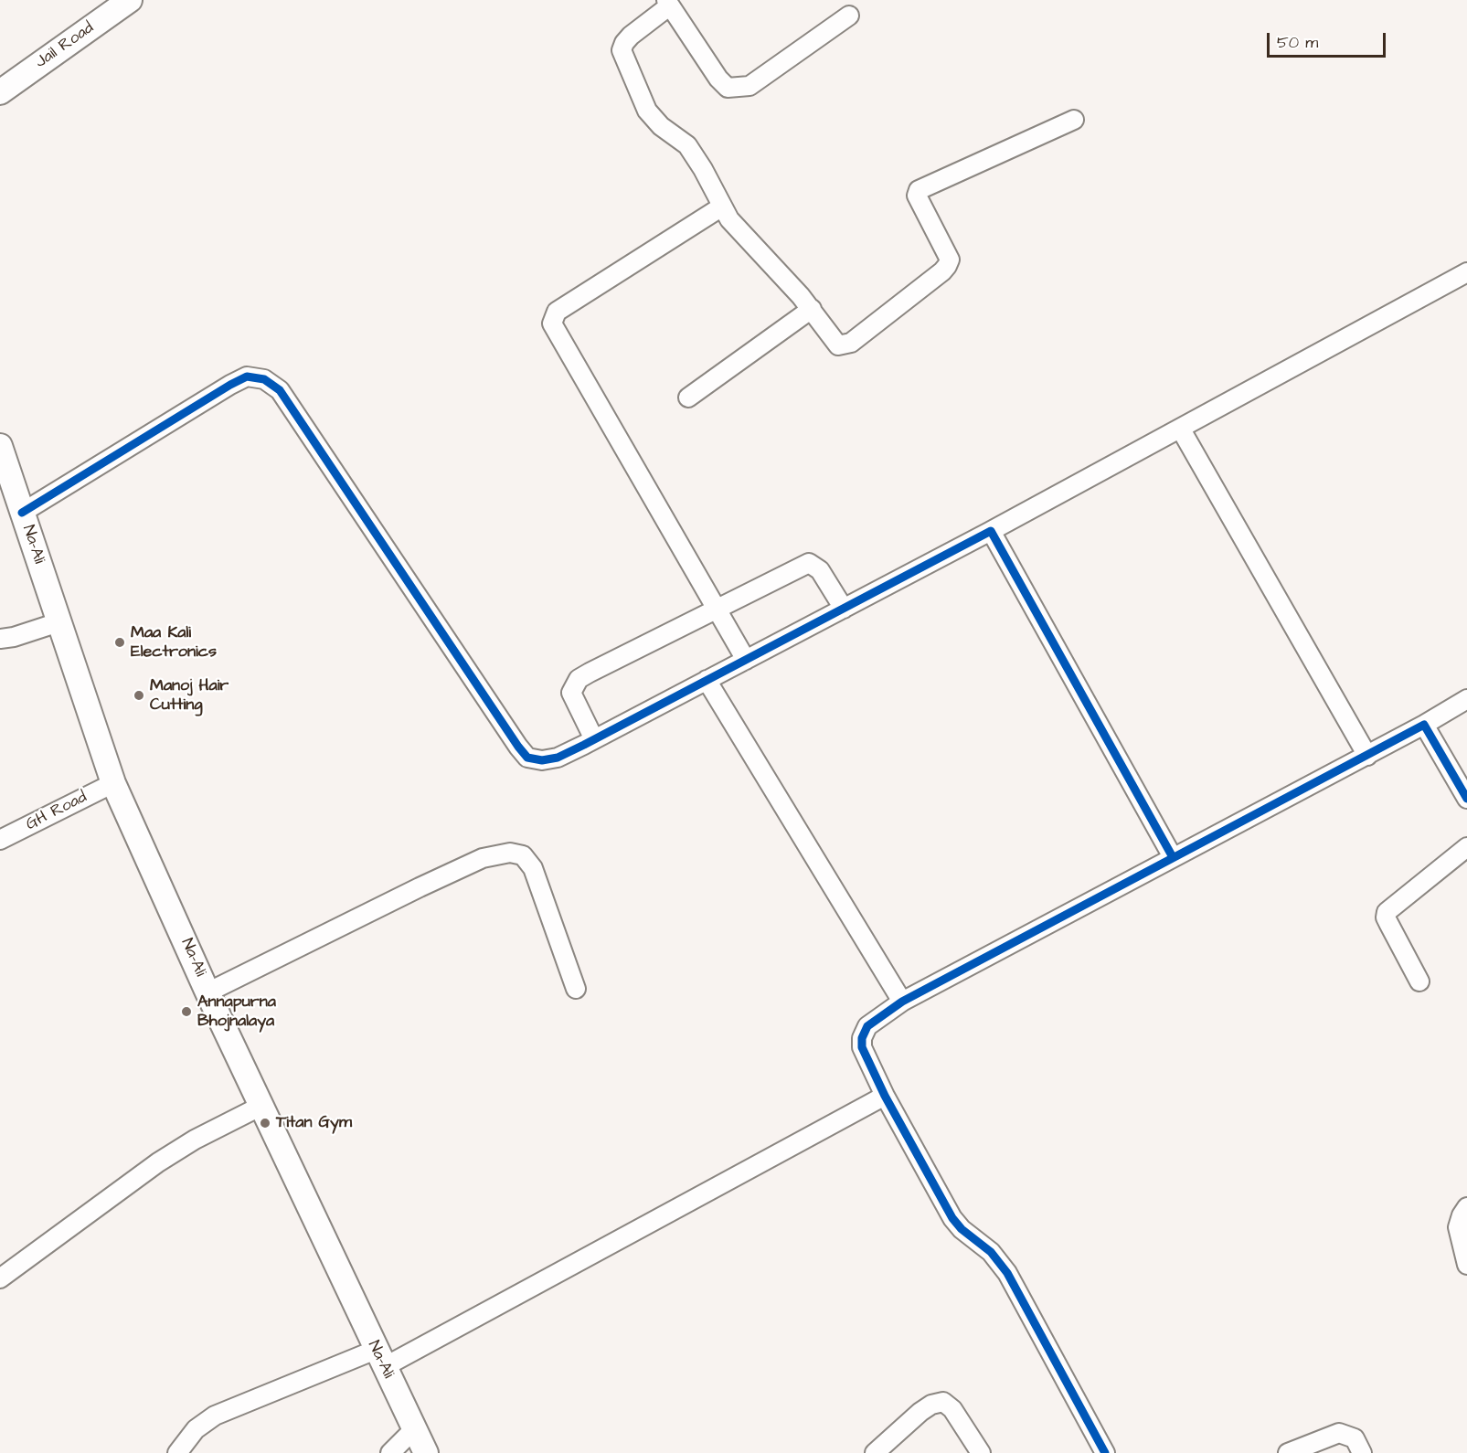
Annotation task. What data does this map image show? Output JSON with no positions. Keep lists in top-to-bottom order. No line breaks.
{"streets":{"main road":["Jail Road","Na-Ali"],"street":["GH Road"]},"crossings":[["Na-Ali","GH Road"]],"places":["Maa Kali Electronics","Manoj Hair Cutting","Annapurna Bhojnalaya","Titan Gym"],"scale_bar":"50 m"}
